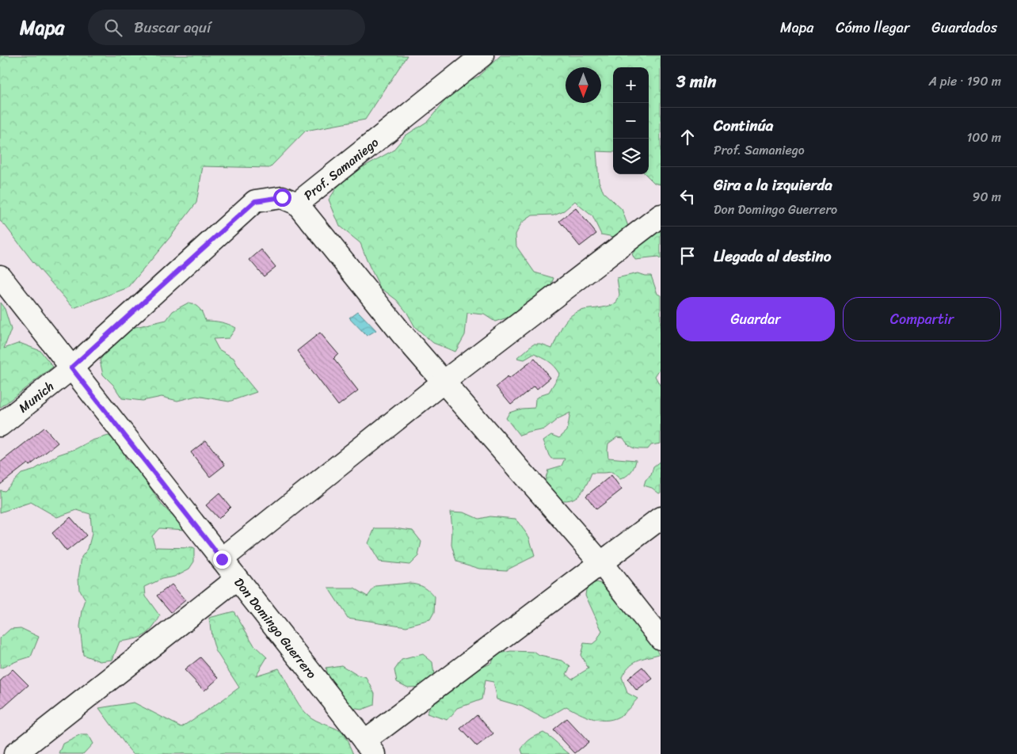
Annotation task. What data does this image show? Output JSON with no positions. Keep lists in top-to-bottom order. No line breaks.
{"streets":{"street":["Prof. Samaniego","Munich","Don Domingo Guerrero"]},"crossings":[["Prof. Samaniego","Munich"],["Prof. Samaniego","Don Domingo Guerrero"],["Munich","Don Domingo Guerrero"]],"north":"bottom","page":{"header":"Mapa","search":"Buscar aquí","nav":["Mapa","Cómo llegar","Guardados"],"heading":["3 min","A pie · 190 m"],"map_buttons":["+","−"],"list":[["Continúa","Prof. Samaniego","100 m"],["Gira a la izquierda","Don Domingo Guerrero","90 m"],"Llegada al destino"],"buttons":["Guardar","Compartir"]}}
